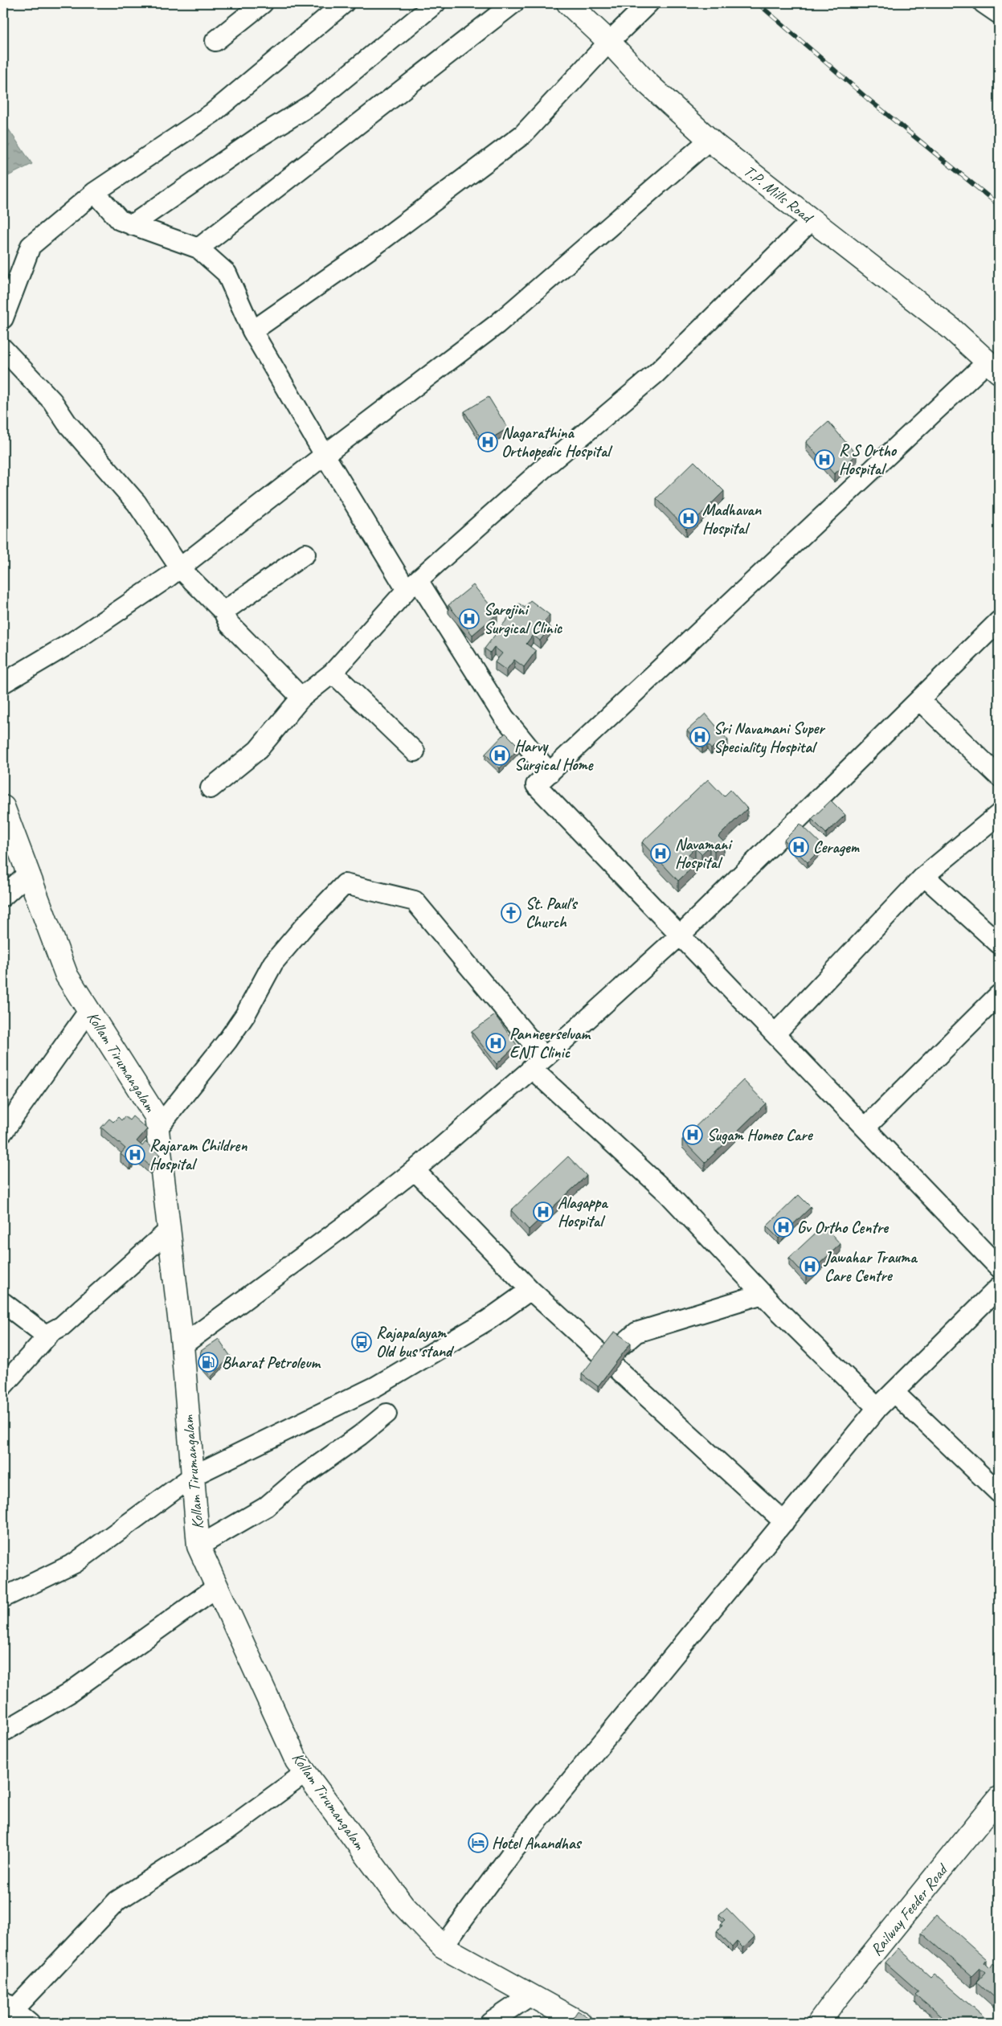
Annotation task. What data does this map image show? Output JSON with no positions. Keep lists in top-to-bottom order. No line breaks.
{"streets":{"main road":["T.P. Mills Road","Kollam Tirumangalam","Railway Feeder Road"]},"places":{"hospital":["Nagarathina Orthopedic Hospital","R S Ortho Hospital","Madhavan Hospital","Sarojini Surgical Clinic","Sri Navamani Super Speciality Hospital","Harvy Surgical Home","Ceragem","Navamani Hospital","Panneerselvam ENT Clinic","Sugam Homeo Care","Rajaram Children Hospital","Alagappa Hospital","Gv Ortho Centre","Jawahar Trauma Care Centre"],"church":["St. Paul's Church"],"bus stop":["Rajapalayam Old bus stand"],"fuel station":["Bharat Petroleum"],"hotel":["Hotel Anandhas"]}}
